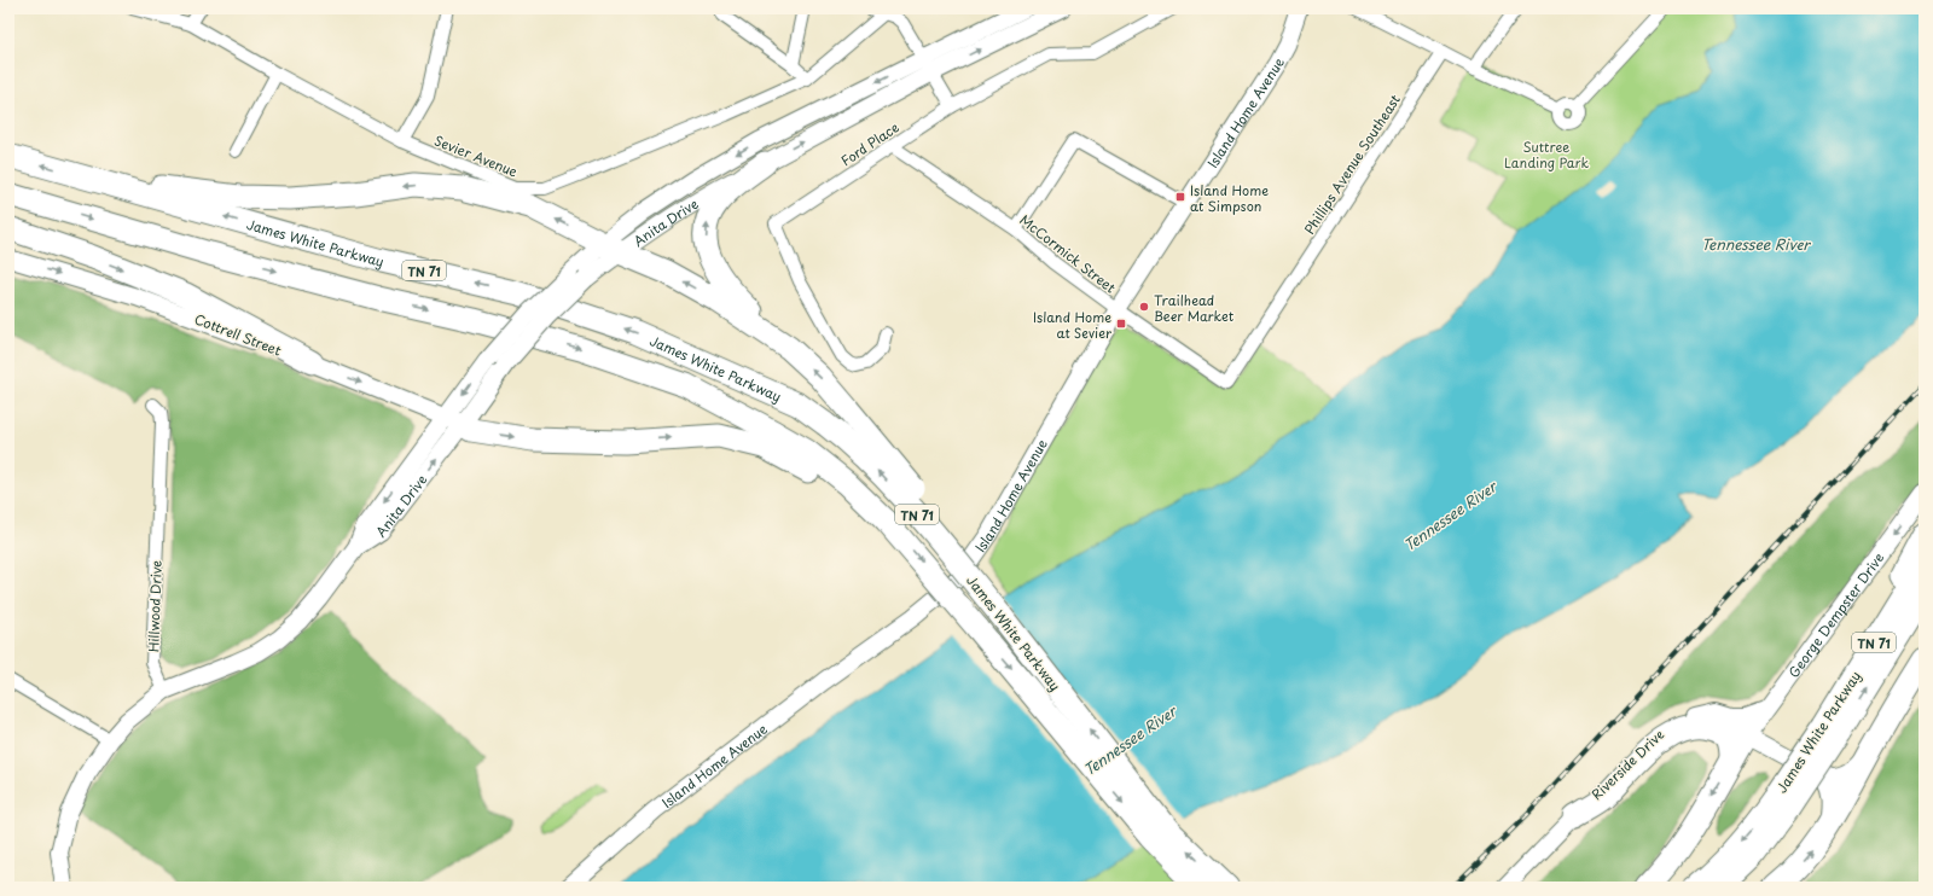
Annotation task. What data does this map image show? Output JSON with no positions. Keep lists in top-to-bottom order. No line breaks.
{"streets":{"highway":["James White Parkway","TN 71"],"street":["Island Home Avenue","Ford Place","Sevier Avenue","Phillips Avenue Southeast","Anita Drive","McCormick Street","Cottrell Street","Hillwood Drive","George Dempster Drive","Riverside Drive"]},"crossings":[["Island Home Avenue","McCormick Street"],["Ford Place","McCormick Street"],["Phillips Avenue Southeast","McCormick Street"],["Anita Drive","Cottrell Street"],["Anita Drive","Hillwood Drive"],["George Dempster Drive","Riverside Drive"]],"one_way":["Cottrell Street","George Dempster Drive"],"water":["Tennessee River"],"parks":["Suttree Landing Park"],"places":{"transit":["Island Home at Simpson","Island Home at Sevier"],"other":["Trailhead Beer Market"]}}
